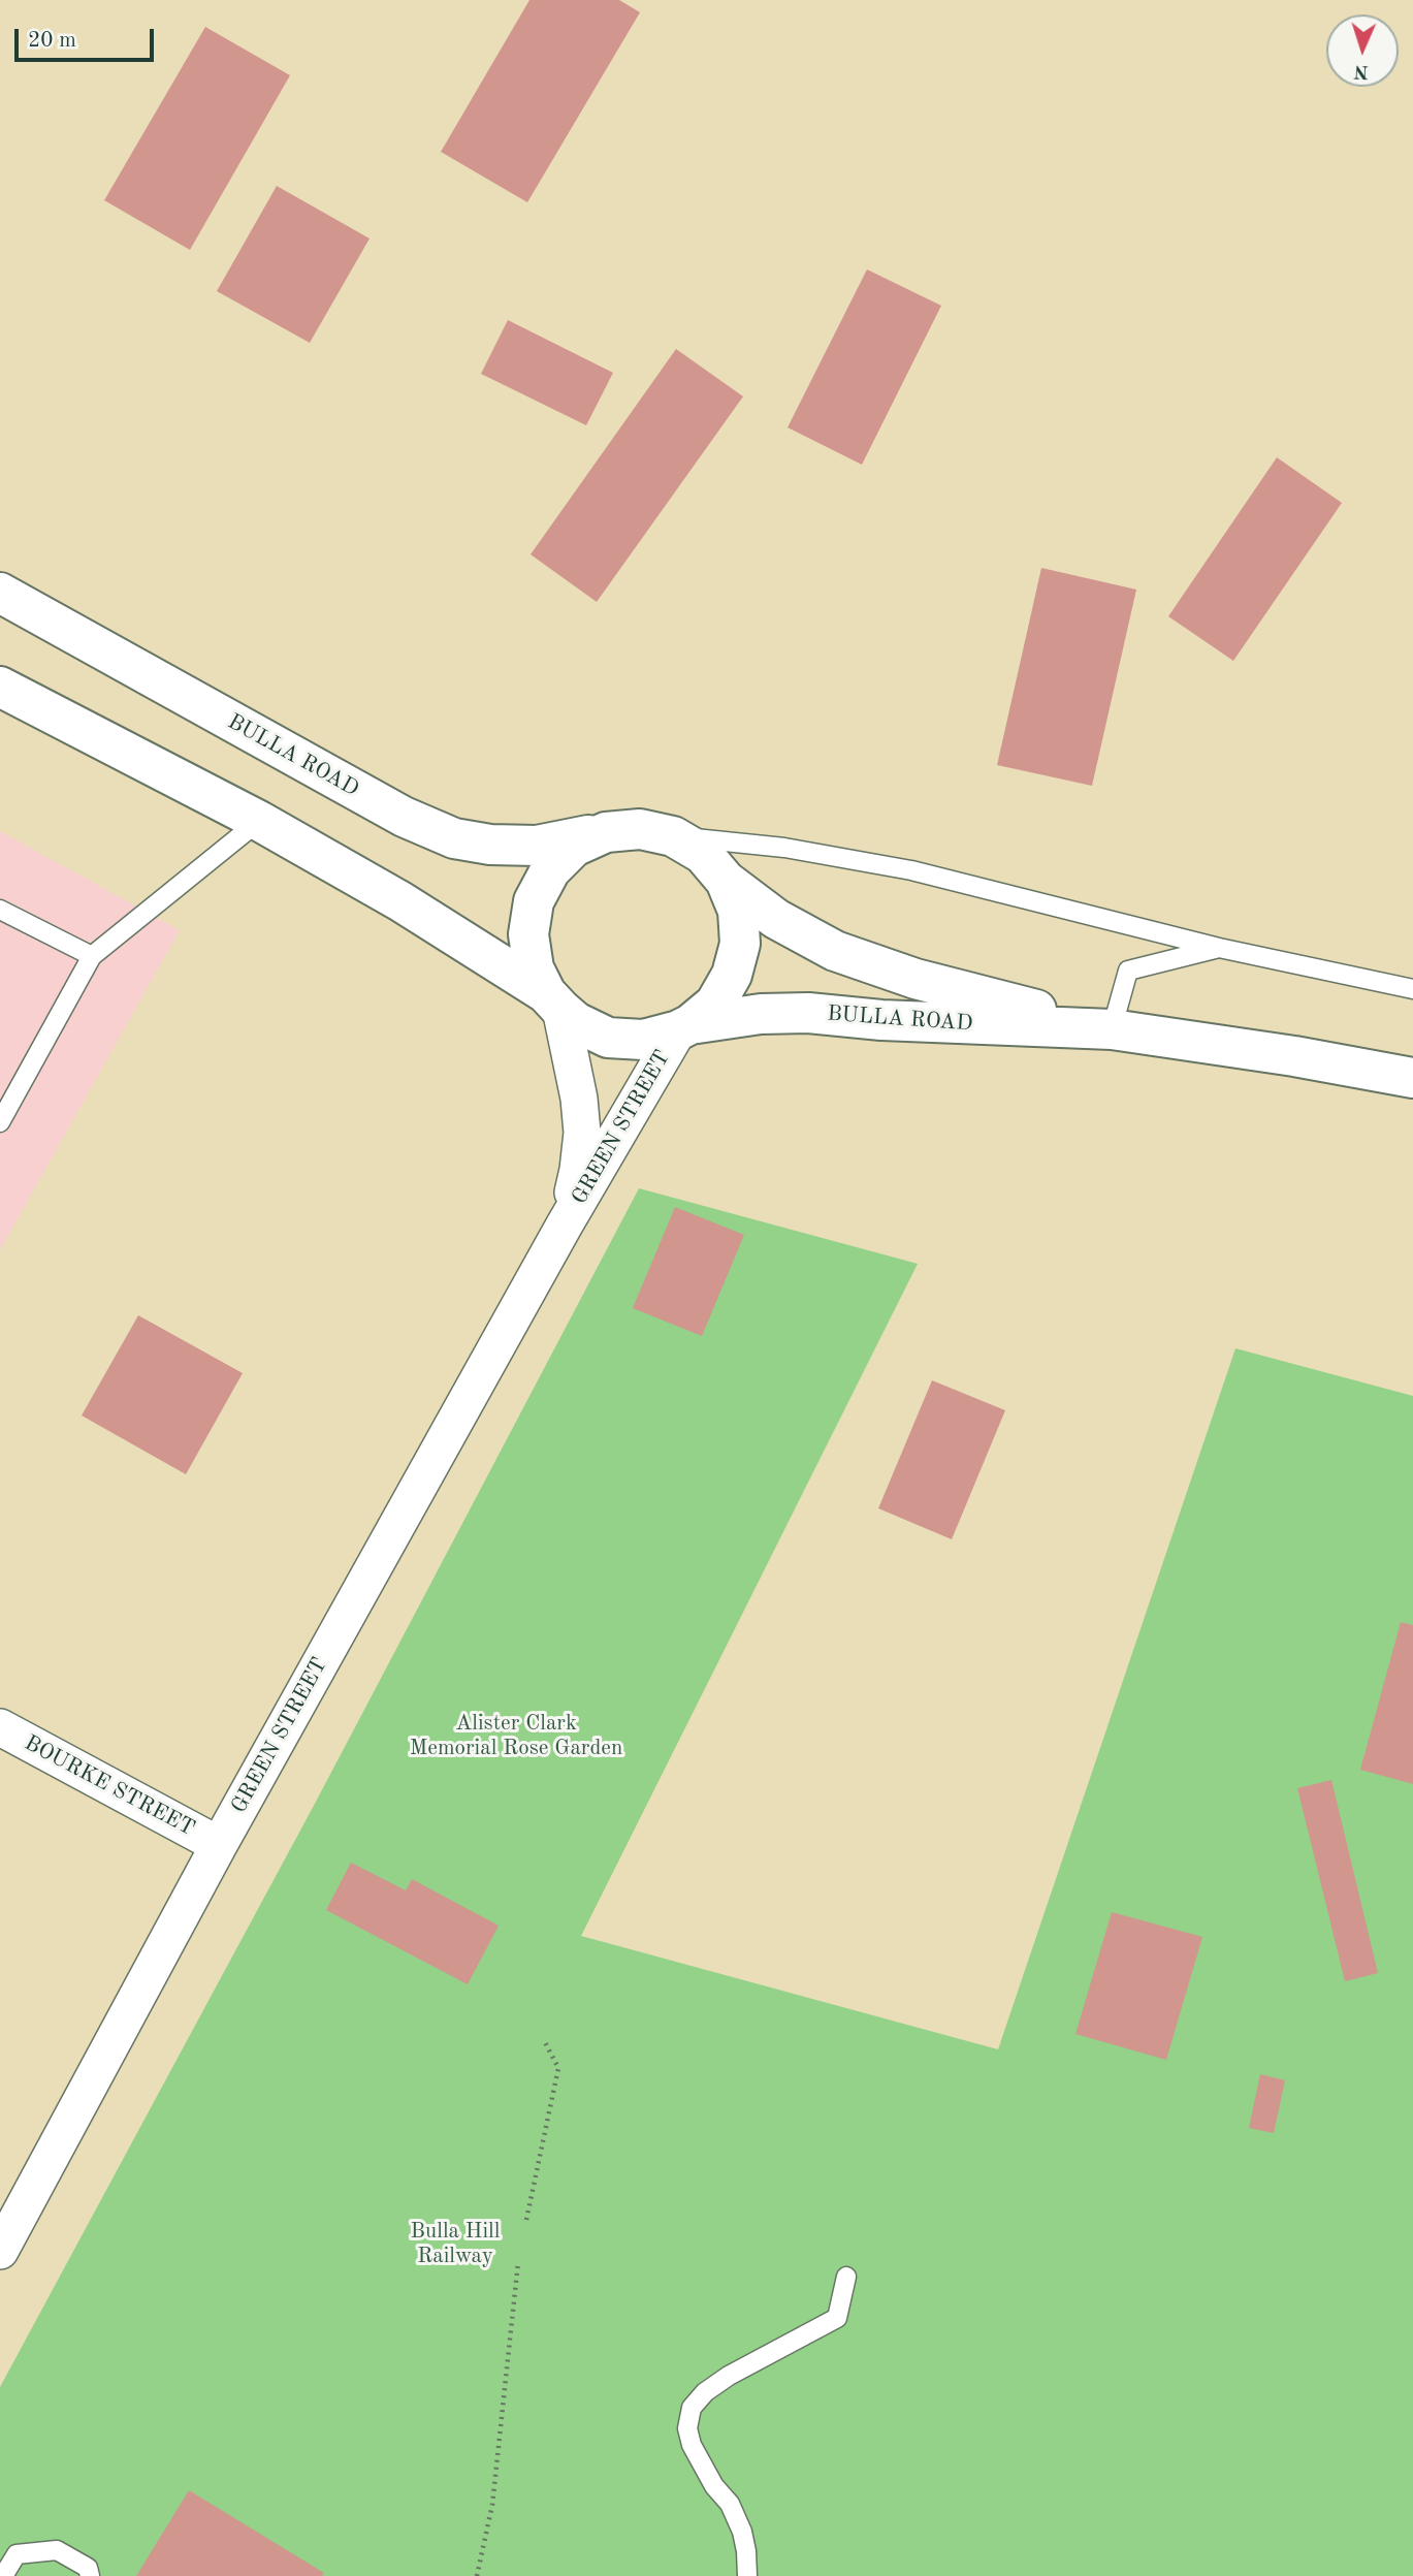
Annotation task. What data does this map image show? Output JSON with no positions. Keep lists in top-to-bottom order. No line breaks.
{"streets":{"main road":["BULLA ROAD"],"street":["GREEN STREET","BOURKE STREET"]},"crossings":[["BULLA ROAD","GREEN STREET"],["GREEN STREET","BOURKE STREET"]],"parks":["Alister Clark Memorial Rose Garden","Bulla Hill Railway"],"scale_bar":"20 m","north":"bottom"}
